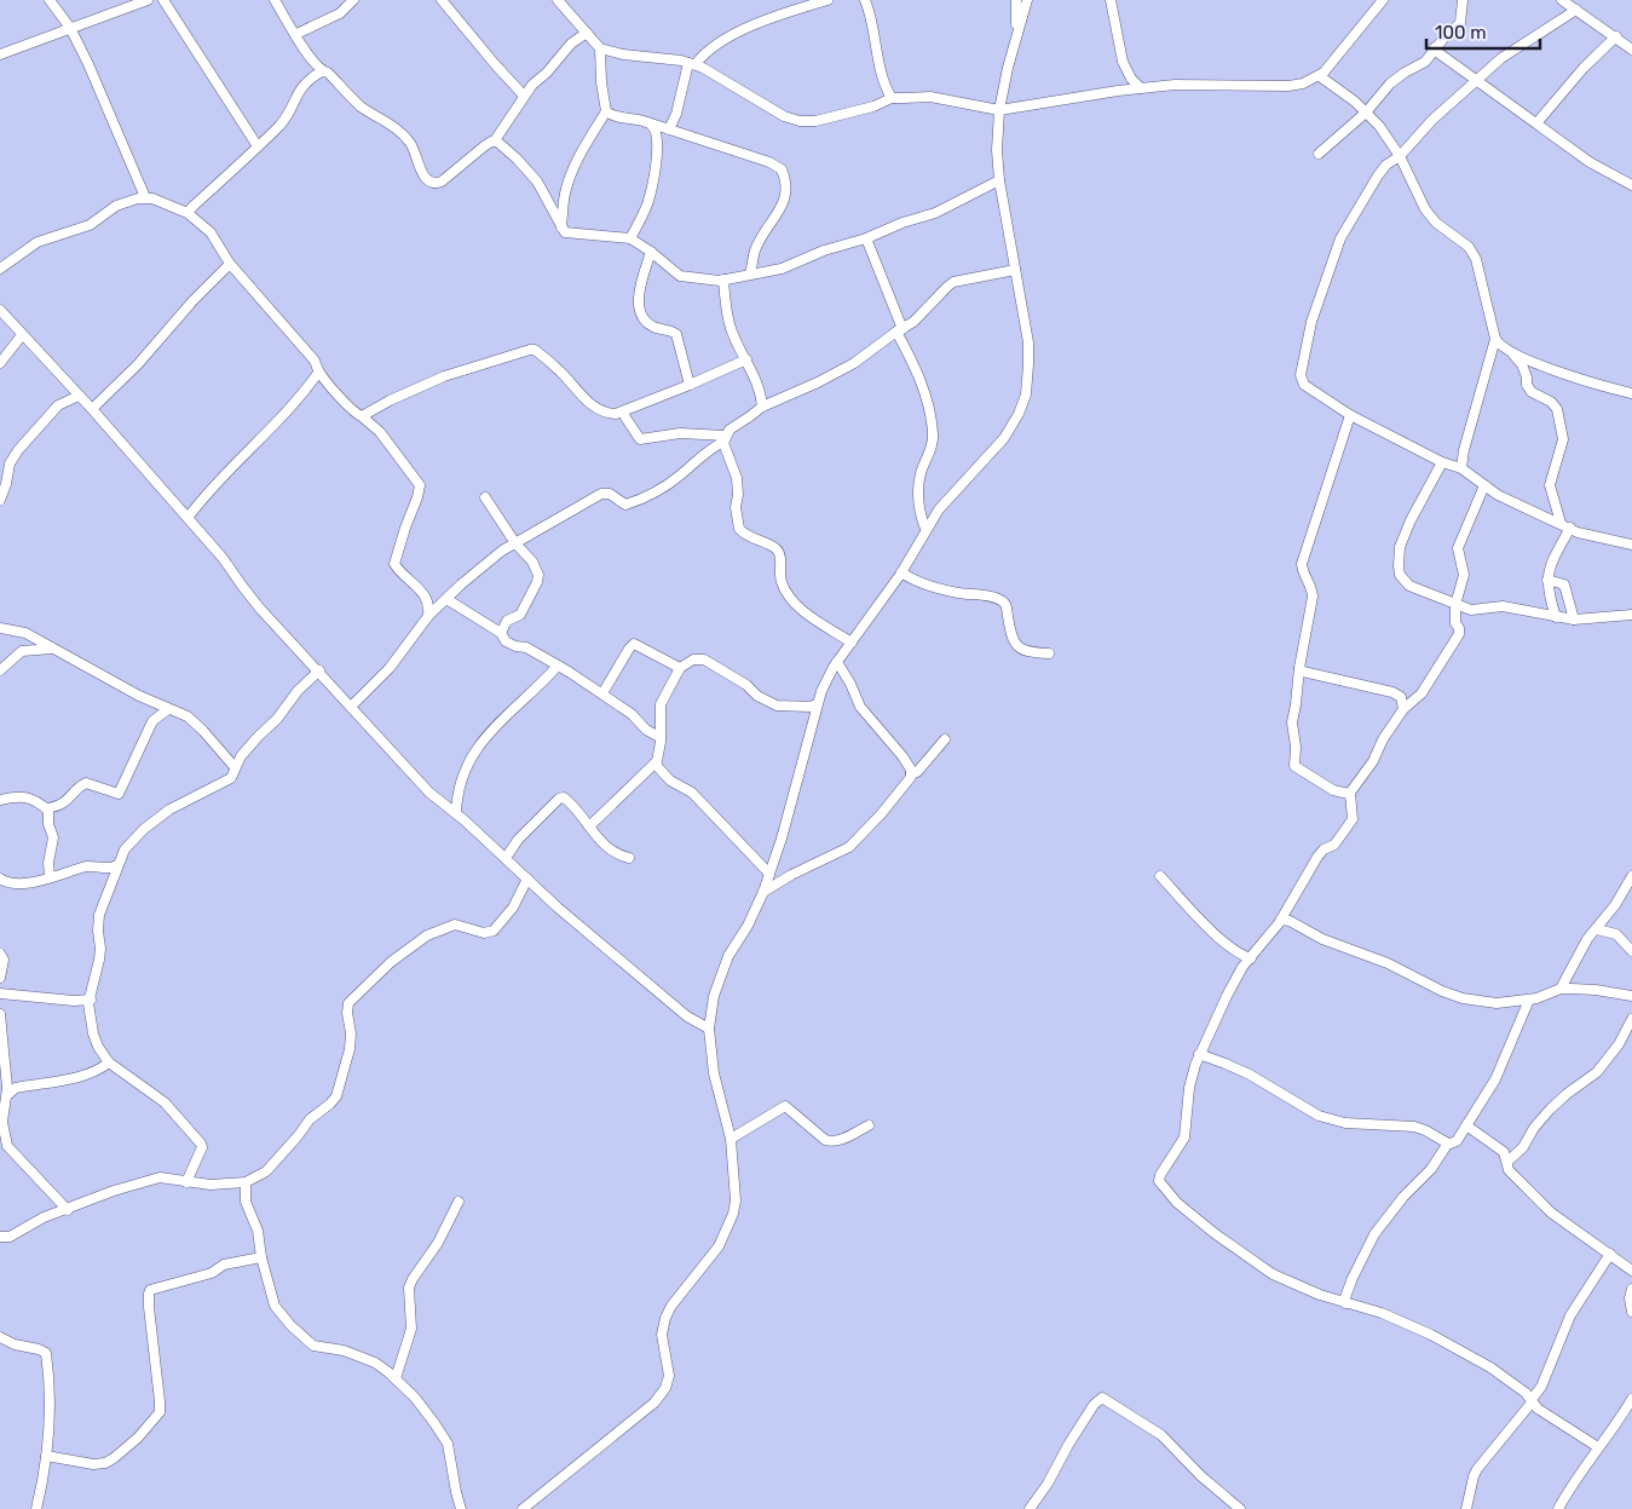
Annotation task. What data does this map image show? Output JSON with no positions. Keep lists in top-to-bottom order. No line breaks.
{"scale_bar":"100 m"}
